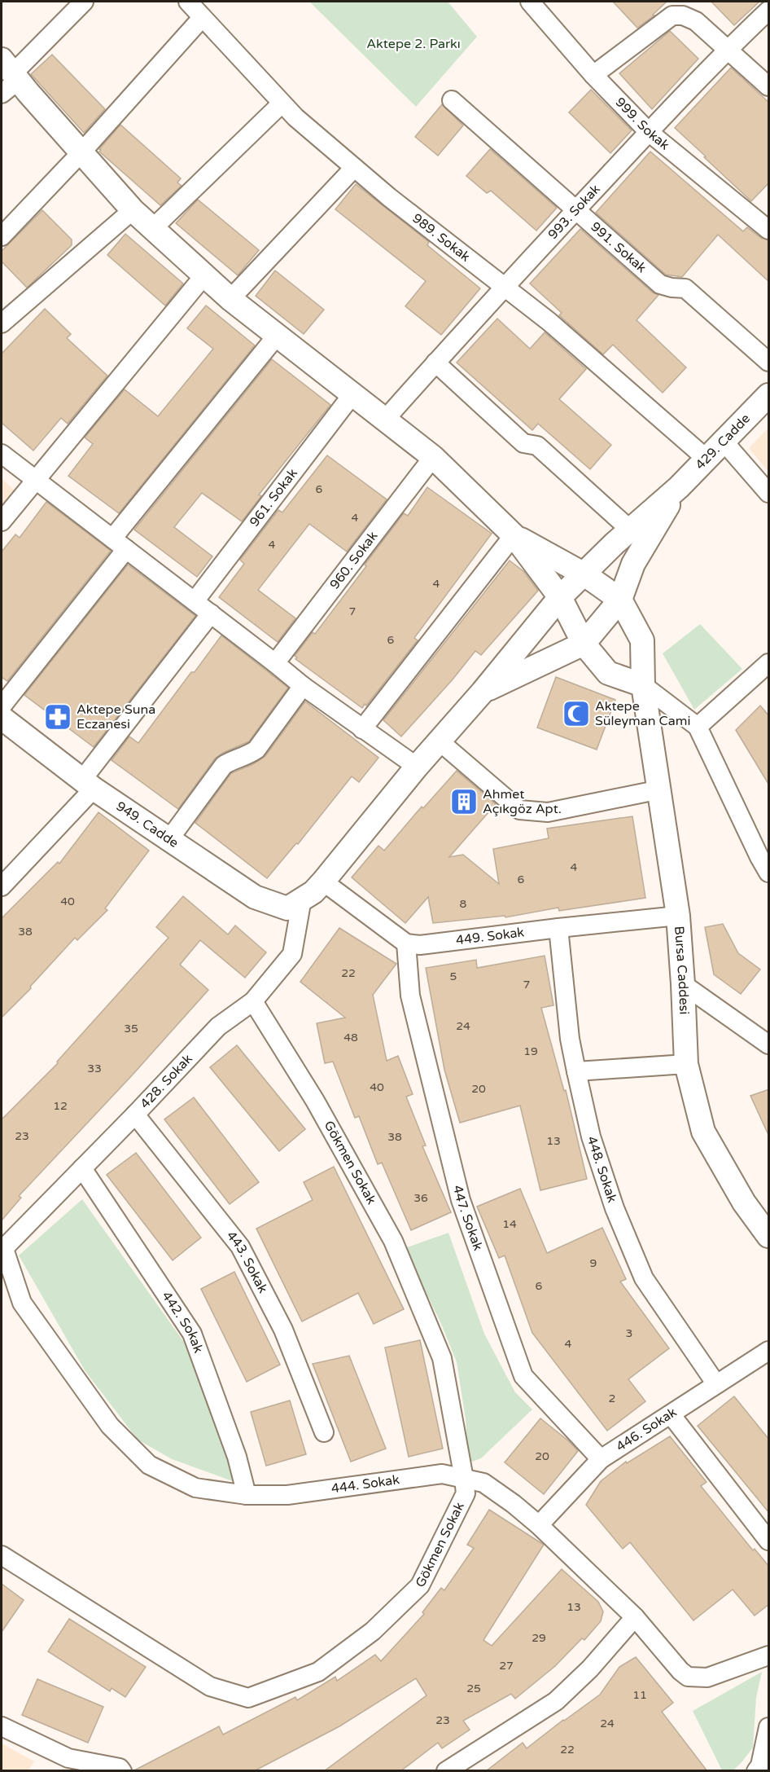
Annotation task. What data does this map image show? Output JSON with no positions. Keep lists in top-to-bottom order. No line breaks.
{"streets":{"street":["999. Sokak","993. Sokak","989. Sokak","991. Sokak","429. Cadde","961. Sokak","960. Sokak","949. Cadde","449. Sokak","Bursa Caddesi","428. Sokak","Gökmen Sokak","448. Sokak","447. Sokak","443. Sokak","442. Sokak","446. Sokak","444. Sokak"]},"crossings":[["999. Sokak","993. Sokak"],["993. Sokak","989. Sokak"],["993. Sokak","991. Sokak"],["989. Sokak","429. Cadde"],["949. Cadde","428. Sokak"],["449. Sokak","Bursa Caddesi"],["449. Sokak","448. Sokak"],["449. Sokak","447. Sokak"],["428. Sokak","Gökmen Sokak"],["428. Sokak","443. Sokak"],["428. Sokak","442. Sokak"],["428. Sokak","444. Sokak"],["Gökmen Sokak","444. Sokak"],["448. Sokak","446. Sokak"],["447. Sokak","446. Sokak"],["442. Sokak","444. Sokak"],["446. Sokak","444. Sokak"]],"parks":["Aktepe 2. Parkı"],"places":{"mosque":["Aktepe Süleyman Cami"],"pharmacy":["Aktepe Suna Eczanesi"],"building":["Ahmet Açıkgöz Apt."]},"house_numbers":["6","4","4","4","7","6","4","6","40","8","38","22","5","7","24","35","48","19","33","40","20","12","23","38","13","36","14","9","6","3","4","2","20","13","29","27","25","11","23","24","22"]}
